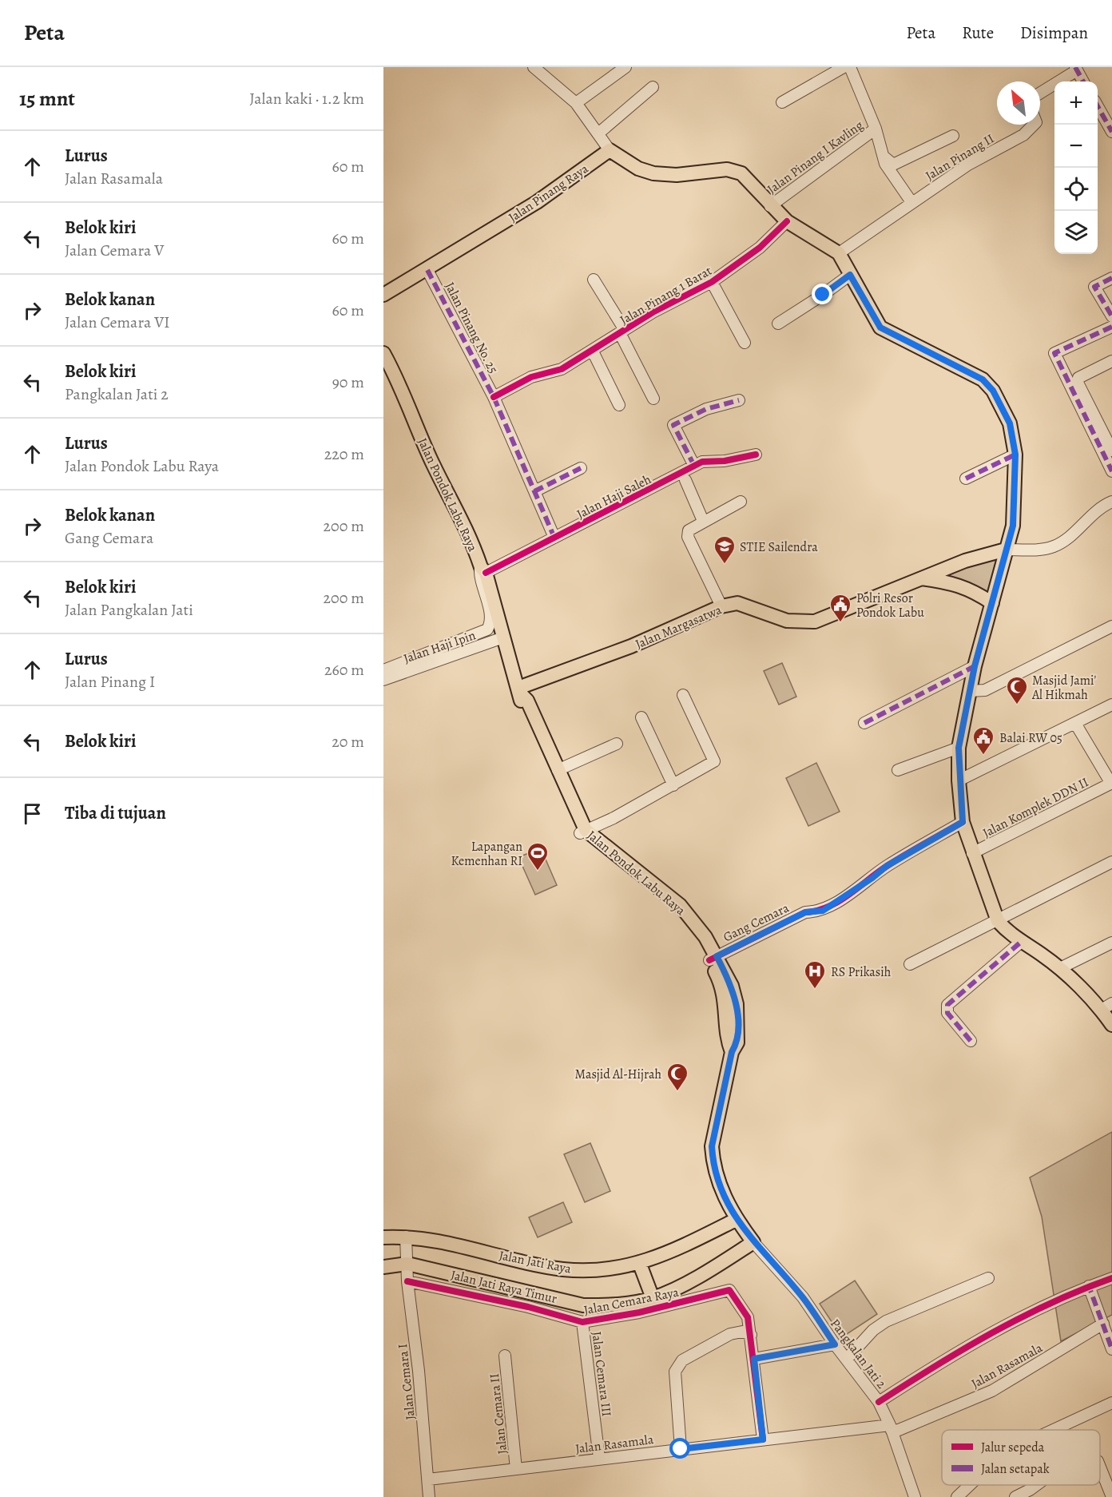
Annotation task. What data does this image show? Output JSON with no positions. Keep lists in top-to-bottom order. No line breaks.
{"streets":{"main road":["Jalan Pinang Raya","Jalan Pondok Labu Raya","Jalan Margasatwa","Jalan Jati Raya","Jalan Jati Raya Timur"],"street":["Jalan Pinang I Kavling","Jalan Pinang II","Jalan Pinang 1 Barat","Jalan Pinang No. 25","Jalan Haji Saleh","Jalan Haji Ipin","Jalan Komplek DDN II","Gang Cemara","Jalan Cemara Raya","Pangkalan Jati 2","Jalan Rasamala","Jalan Cemara III","Jalan Cemara I","Jalan Cemara II"]},"crossings":[["Jalan Pinang Raya","Jalan Pinang No. 25"],["Jalan Pinang 1 Barat","Jalan Pinang No. 25"],["Jalan Pinang No. 25","Jalan Haji Saleh"],["Jalan Pondok Labu Raya","Jalan Haji Saleh"],["Jalan Pondok Labu Raya","Jalan Margasatwa"],["Jalan Pondok Labu Raya","Jalan Haji Ipin"],["Jalan Pondok Labu Raya","Gang Cemara"],["Jalan Pondok Labu Raya","Jalan Jati Raya"],["Jalan Pondok Labu Raya","Jalan Jati Raya Timur"],["Jalan Pondok Labu Raya","Pangkalan Jati 2"],["Jalan Haji Saleh","Jalan Haji Ipin"],["Jalan Jati Raya Timur","Pangkalan Jati 2"],["Jalan Cemara Raya","Jalan Rasamala"],["Jalan Cemara Raya","Jalan Cemara III"],["Jalan Cemara Raya","Jalan Cemara I"],["Pangkalan Jati 2","Jalan Rasamala"],["Jalan Rasamala","Jalan Cemara III"],["Jalan Rasamala","Jalan Cemara I"],["Jalan Rasamala","Jalan Cemara II"]],"places":{"school or university":["STIE Sailendra"],"public building":["Polri Resor Pondok Labu","Balai RW 05"],"mosque":["Masjid Jami' Al Hikmah","Masjid Al-Hijrah"],"sports":["Lapangan Kemenhan RI"],"hospital":["RS Prikasih"]},"legend":["Jalur sepeda","Jalan setapak"],"north":"top left","page":{"header":"Peta","nav":["Peta","Rute","Disimpan"],"heading":["15 mnt","Jalan kaki · 1.2 km"],"map_buttons":["+","−"],"list":[["Lurus","Jalan Rasamala","60 m"],["Belok kiri","Jalan Cemara V","60 m"],["Belok kanan","Jalan Cemara VI","60 m"],["Belok kiri","Pangkalan Jati 2","90 m"],["Lurus","Jalan Pondok Labu Raya","220 m"],["Belok kanan","Gang Cemara","200 m"],["Belok kiri","Jalan Pangkalan Jati","200 m"],["Lurus","Jalan Pinang I","260 m"],["Belok kiri","20 m"],"Tiba di tujuan"]}}
